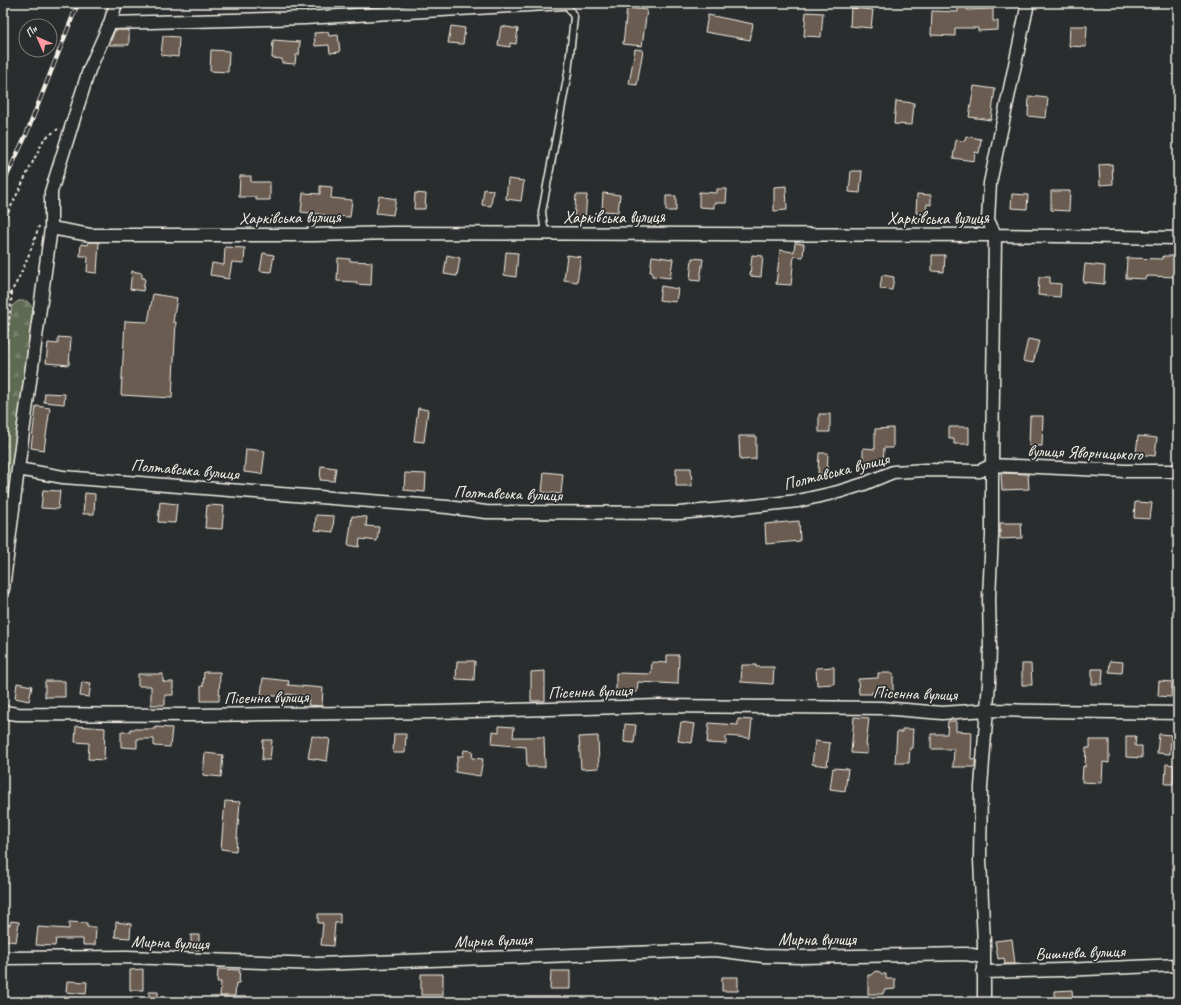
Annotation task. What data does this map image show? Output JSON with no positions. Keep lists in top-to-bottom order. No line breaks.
{"streets":{"street":["Харківська вулиця","вулиця Яворницького","Полтавська вулиця","Пісенна вулиця","Мирна вулиця","Вишнева вулиця"]},"crossings":[["вулиця Яворницького","Полтавська вулиця"]],"north":"top left"}
